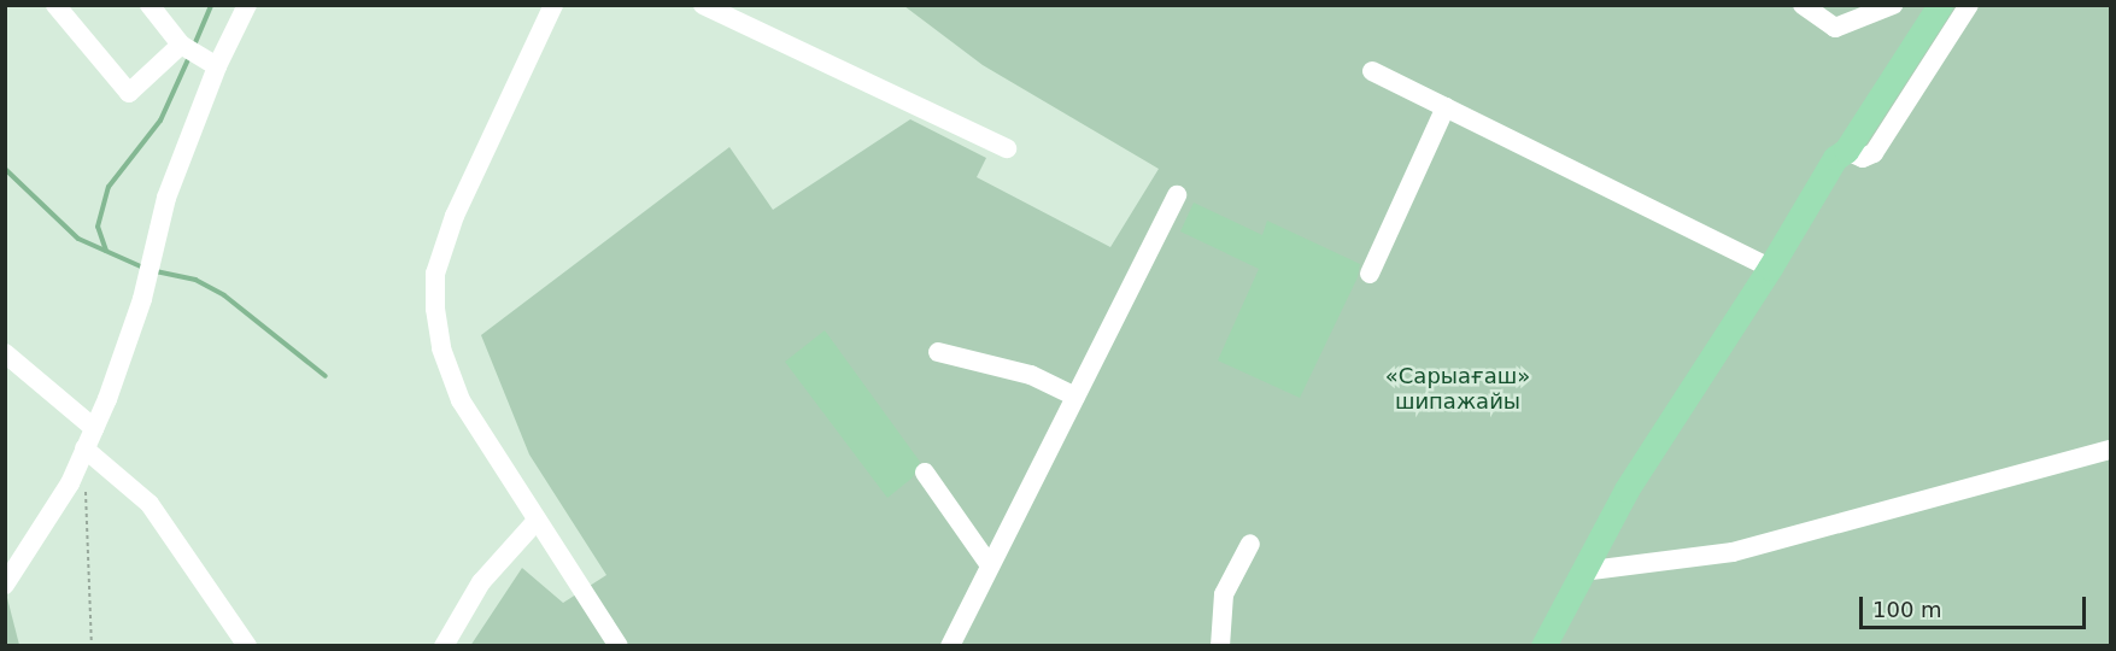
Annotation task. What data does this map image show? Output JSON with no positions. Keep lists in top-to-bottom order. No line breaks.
{"parks":["«Сарыағаш» шипажайы"],"scale_bar":"100 m"}
